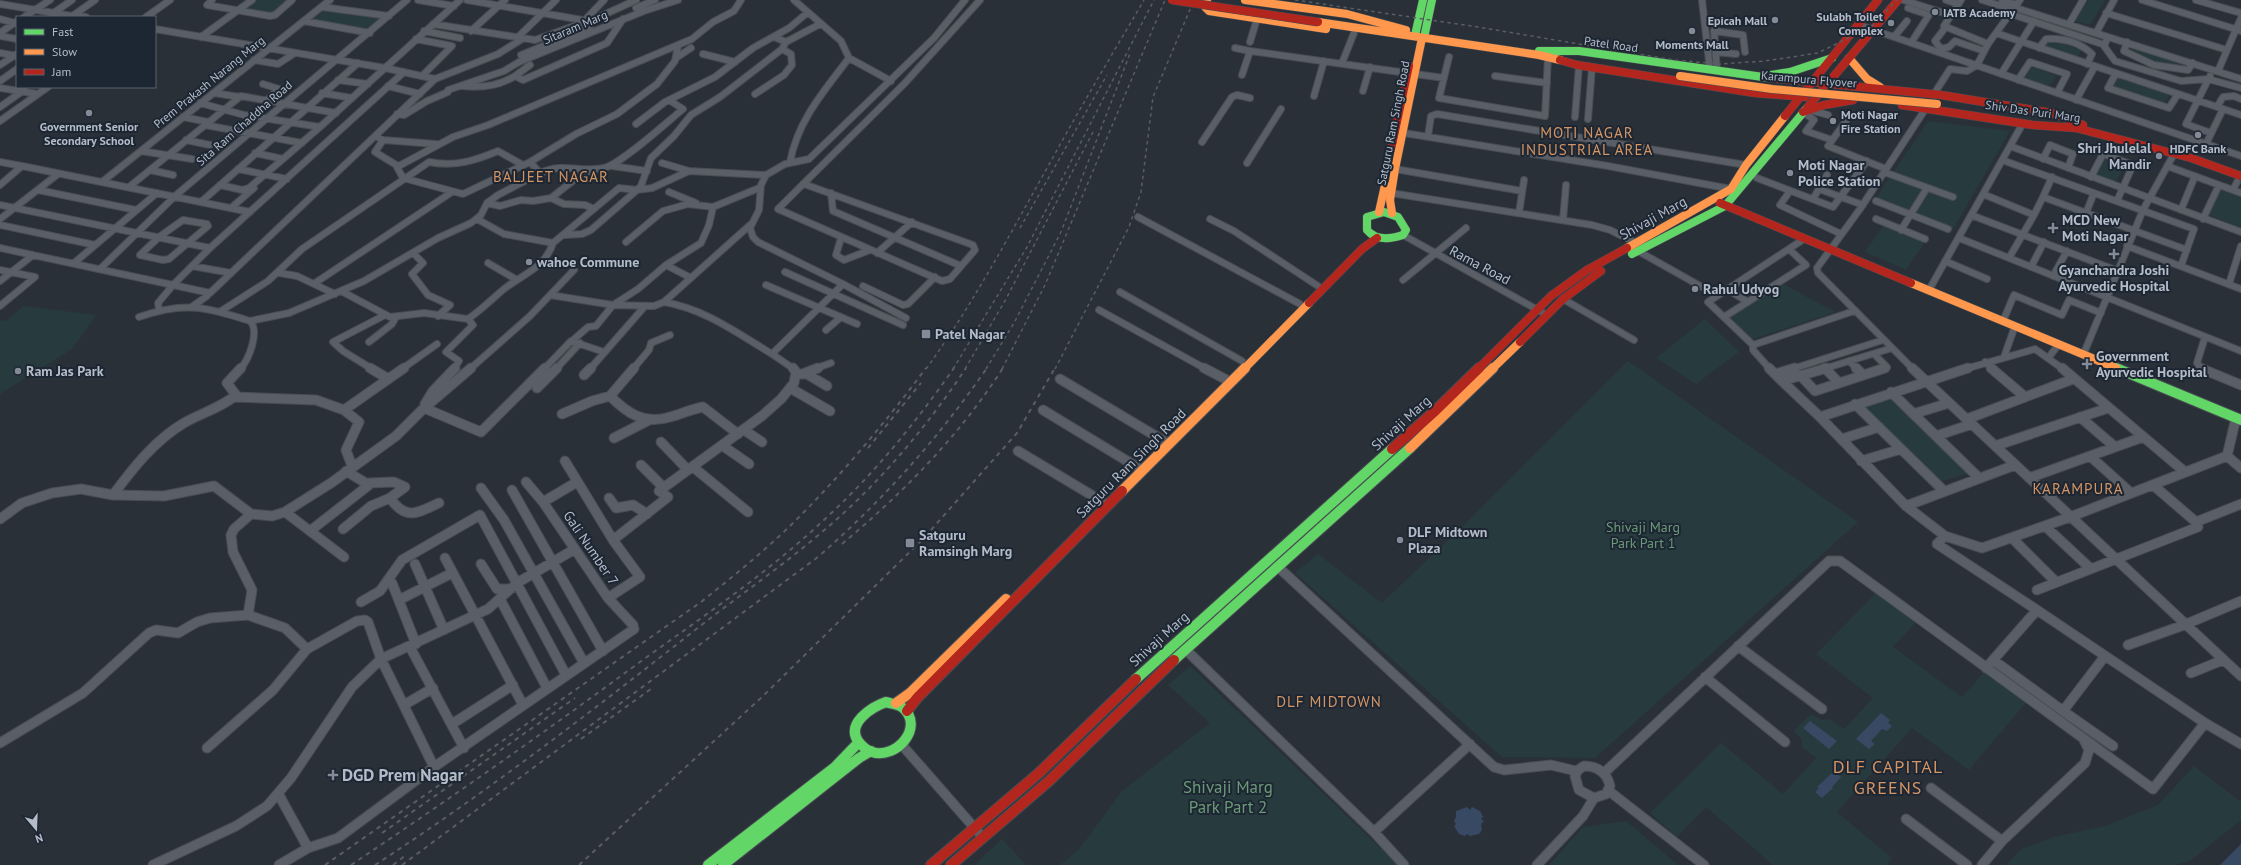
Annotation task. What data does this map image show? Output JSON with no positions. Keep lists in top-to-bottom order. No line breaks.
{"streets":{"main road":["Patel Road","Karampura Flyover","Shiv Das Puri Marg","Satguru Ram Singh Road","Shivaji Marg"],"street":["Sitaram Marg","Prem Prakash Narang Marg","Sita Ram Chaddha Road","Rama Road","Gali Number 7"]},"crossings":[["Patel Road","Karampura Flyover"],["Patel Road","Shiv Das Puri Marg"],["Patel Road","Satguru Ram Singh Road"],["Patel Road","Shivaji Marg"],["Karampura Flyover","Shiv Das Puri Marg"],["Shiv Das Puri Marg","Shivaji Marg"],["Satguru Ram Singh Road","Rama Road"],["Shivaji Marg","Rama Road"]],"districts":["MOTI NAGAR INDUSTRIAL AREA","BALJEET NAGAR","KARAMPURA","DLF MIDTOWN","DLF CAPITAL GREENS"],"parks":["Shivaji Marg Park Part 1","Shivaji Marg Park Part 2"],"places":{"other":["IATB Academy","Epicah Mall","Sulabh Toilet Complex","Moments Mall","Government Senior Secondary School","Moti Nagar Fire Station","HDFC Bank","Shri Jhulelal Mandir","Moti Nagar Police Station","wahoe Commune","Rahul Udyog","Ram Jas Park","DLF Midtown Plaza"],"health":["MCD New Moti Nagar","Gyanchandra Joshi Ayurvedic Hospital","Government Ayurvedic Hospital","DGD Prem Nagar"],"transit":["Patel Nagar","Satguru Ramsingh Marg"]},"legend":["Fast","Slow","Jam"],"north":"bottom"}
